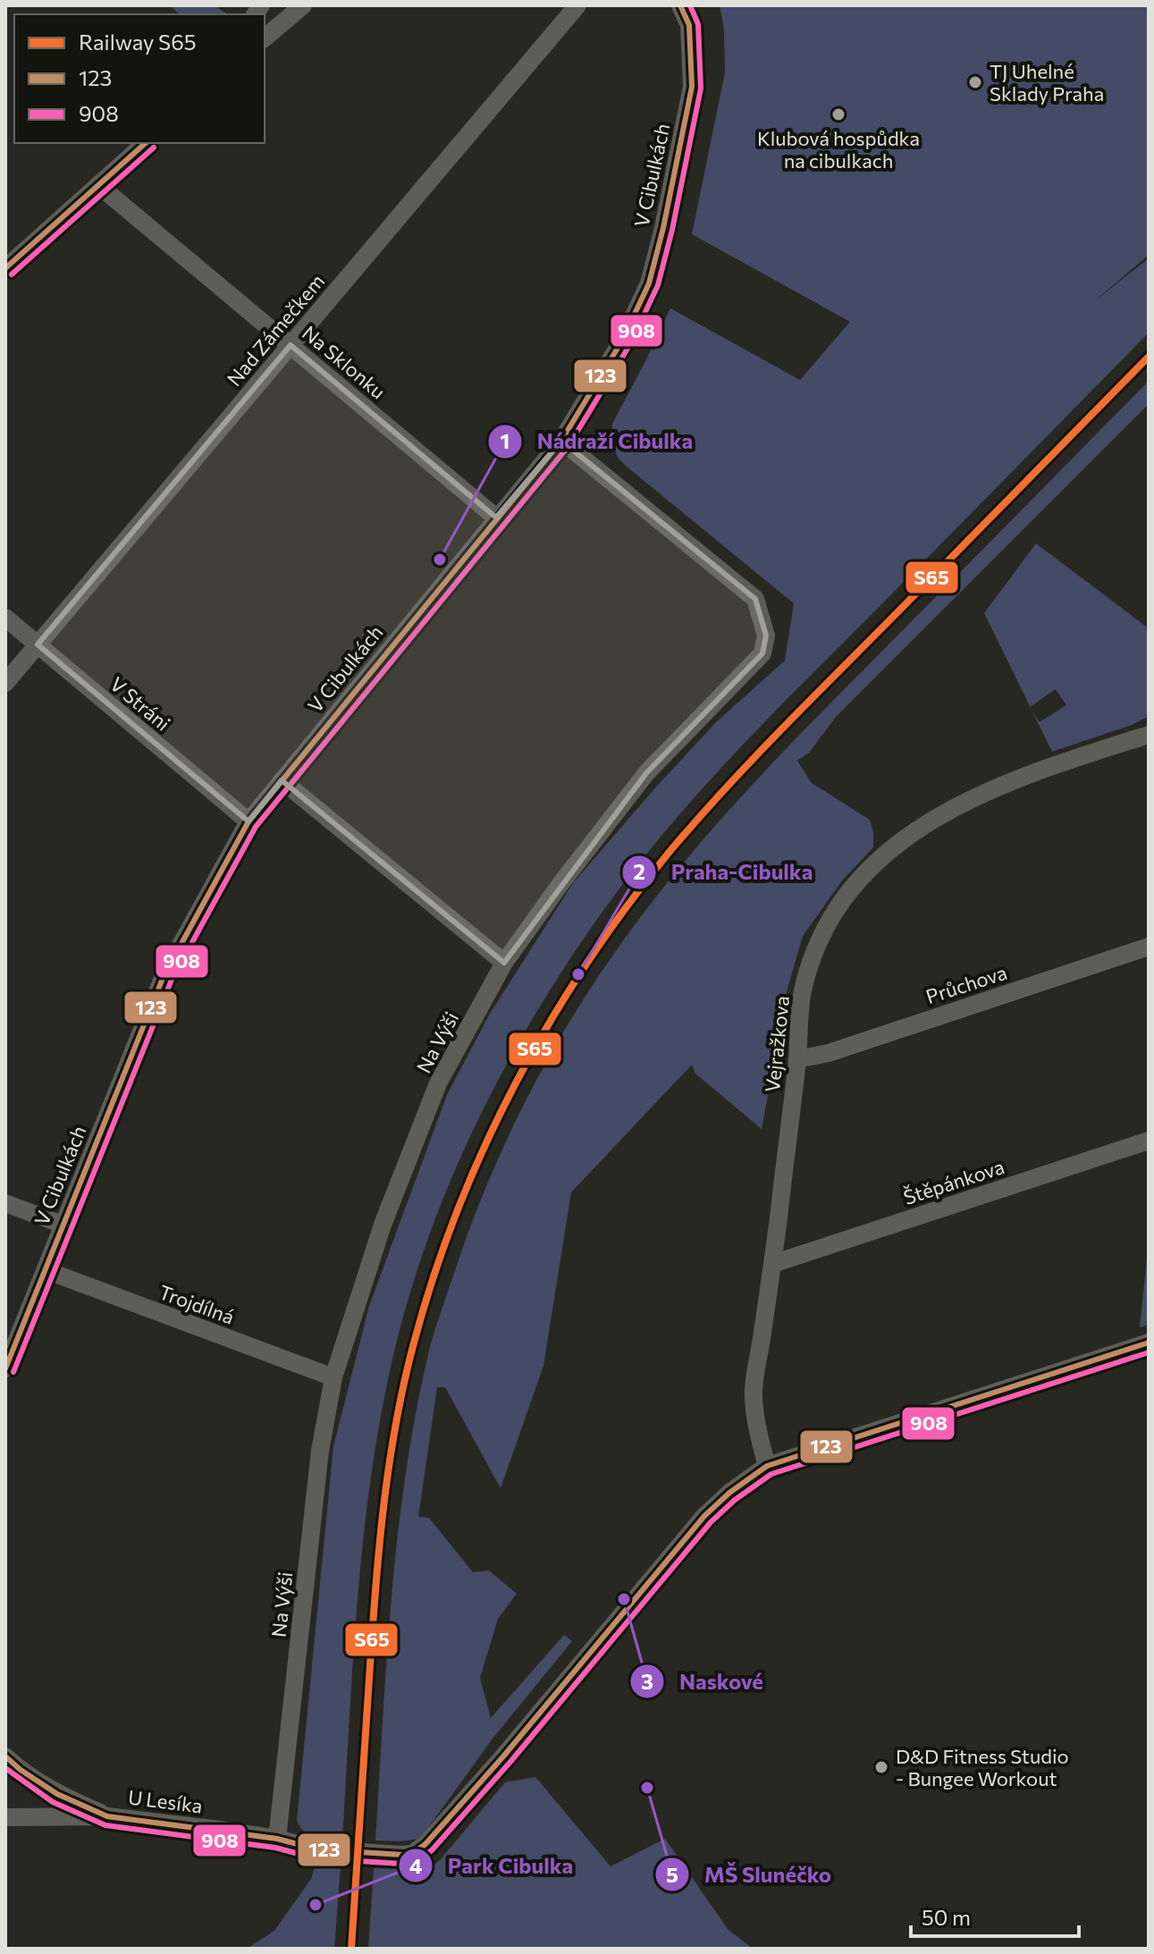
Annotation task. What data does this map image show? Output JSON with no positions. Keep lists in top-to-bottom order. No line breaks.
{"streets":{"street":["V Cibulkách","Nad Zámečkem","Na Sklonku","V Stráni","Průchova","Na Výši","Vejražkova","Štěpánkova","Trojdílná","U Lesíka"]},"crossings":[["V Cibulkách","Na Sklonku"],["V Cibulkách","V Stráni"],["V Cibulkách","Na Výši"],["V Cibulkách","Trojdílná"],["Nad Zámečkem","Na Sklonku"],["Nad Zámečkem","V Stráni"],["Průchova","Vejražkova"],["Na Výši","Trojdílná"],["Na Výši","U Lesíka"],["Vejražkova","Štěpánkova"],["Vejražkova","U Lesíka"]],"places":["TJ Uhelné Sklady Praha","Klubová hospůdka na cibulkach","Nádraží Cibulka","Praha-Cibulka","Naskové","D&D Fitness Studio - Bungee Workout","MŠ Slunéčko","Park Cibulka"],"lines":["transit line 123","transit line 908","rail line S65"],"legend":["Railway S65","123","908"],"scale_bar":"50 m"}
